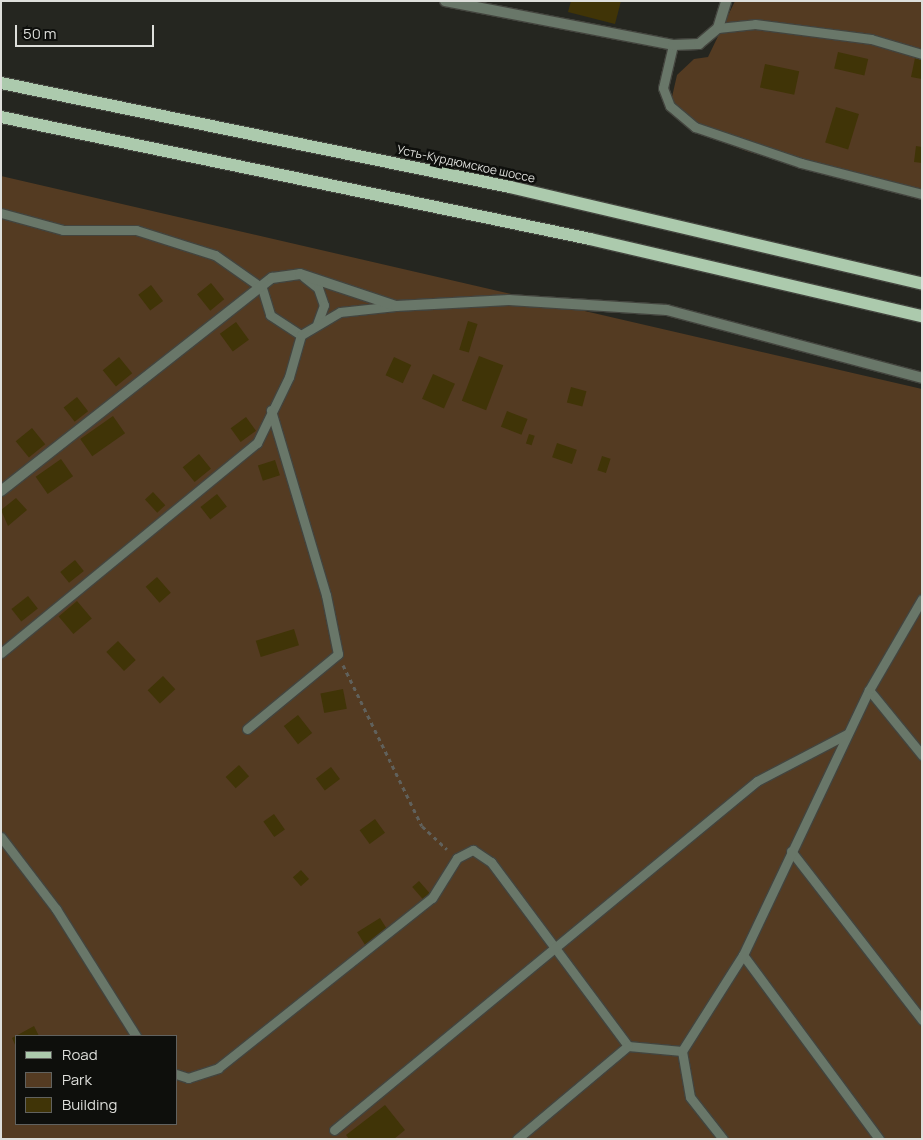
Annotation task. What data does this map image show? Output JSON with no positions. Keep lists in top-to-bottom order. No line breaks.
{"streets":{"main road":["Усть-Курдюмское шоссе"]},"legend":["Road","Park","Building"],"scale_bar":"50 m"}
